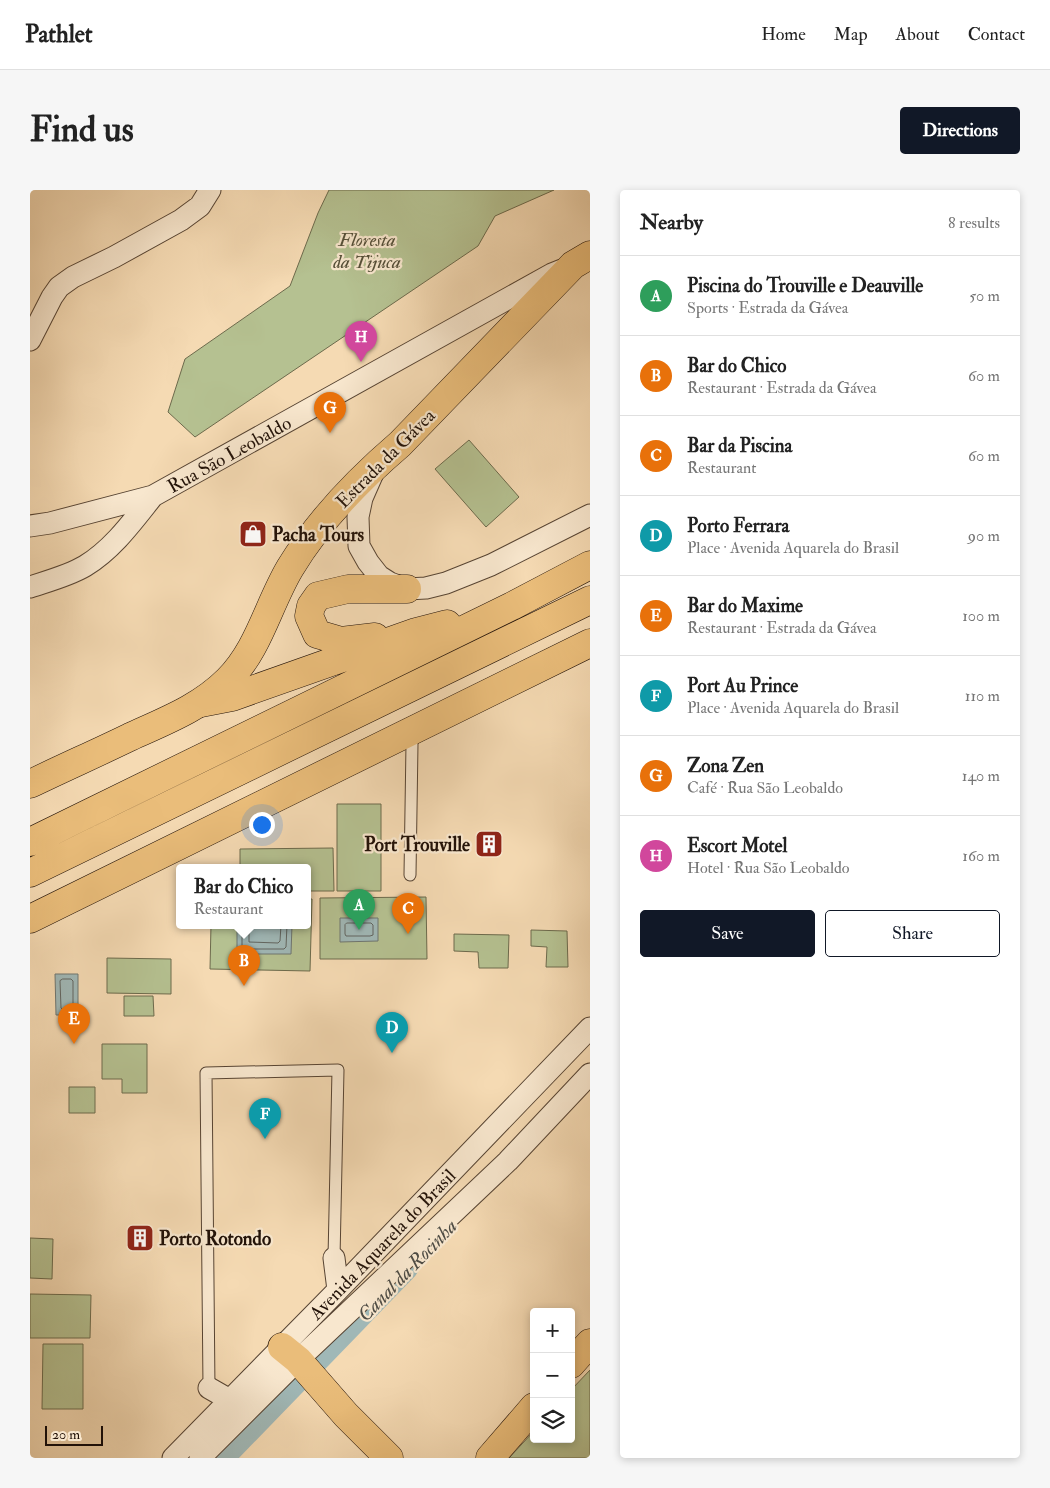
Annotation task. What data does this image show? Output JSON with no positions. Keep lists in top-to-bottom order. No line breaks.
{"streets":{"main road":["Estrada da Gávea"],"street":["Rua São Leobaldo","Avenida Aquarela do Brasil"]},"crossings":[["Rua São Leobaldo","Estrada da Gávea"]],"water":["Canal da Rocinha"],"parks":["Floresta da Tijuca"],"places":{"shop":["Pacha Tours"],"building":["Port Trouville","Porto Rotondo"]},"scale_bar":"20 m","page":{"header":"Pathlet","nav":["Home","Map","About","Contact"],"buttons":["Directions",["Save","Share"]],"title":"Find us","heading":["Nearby","8 results"],"list":[{"mark":"A","name":"Piscina do Trouville e Deauville","note":"Sports · Estrada da Gávea","value":"50 m"},{"mark":"B","name":"Bar do Chico","note":"Restaurant · Estrada da Gávea","value":"60 m"},{"mark":"C","name":"Bar da Piscina","note":"Restaurant","value":"60 m"},{"mark":"D","name":"Porto Ferrara","note":"Place · Avenida Aquarela do Brasil","value":"90 m"},{"mark":"E","name":"Bar do Maxime","note":"Restaurant · Estrada da Gávea","value":"100 m"},{"mark":"F","name":"Port Au Prince","note":"Place · Avenida Aquarela do Brasil","value":"110 m"},{"mark":"G","name":"Zona Zen","note":"Café · Rua São Leobaldo","value":"140 m"},{"mark":"H","name":"Escort Motel","note":"Hotel · Rua São Leobaldo","value":"160 m"}],"pins":["H","G","A","C","B","E","D","F"],"popup":["Bar do Chico","Restaurant"],"map_buttons":["+","−"],"scale":"20 m"}}
